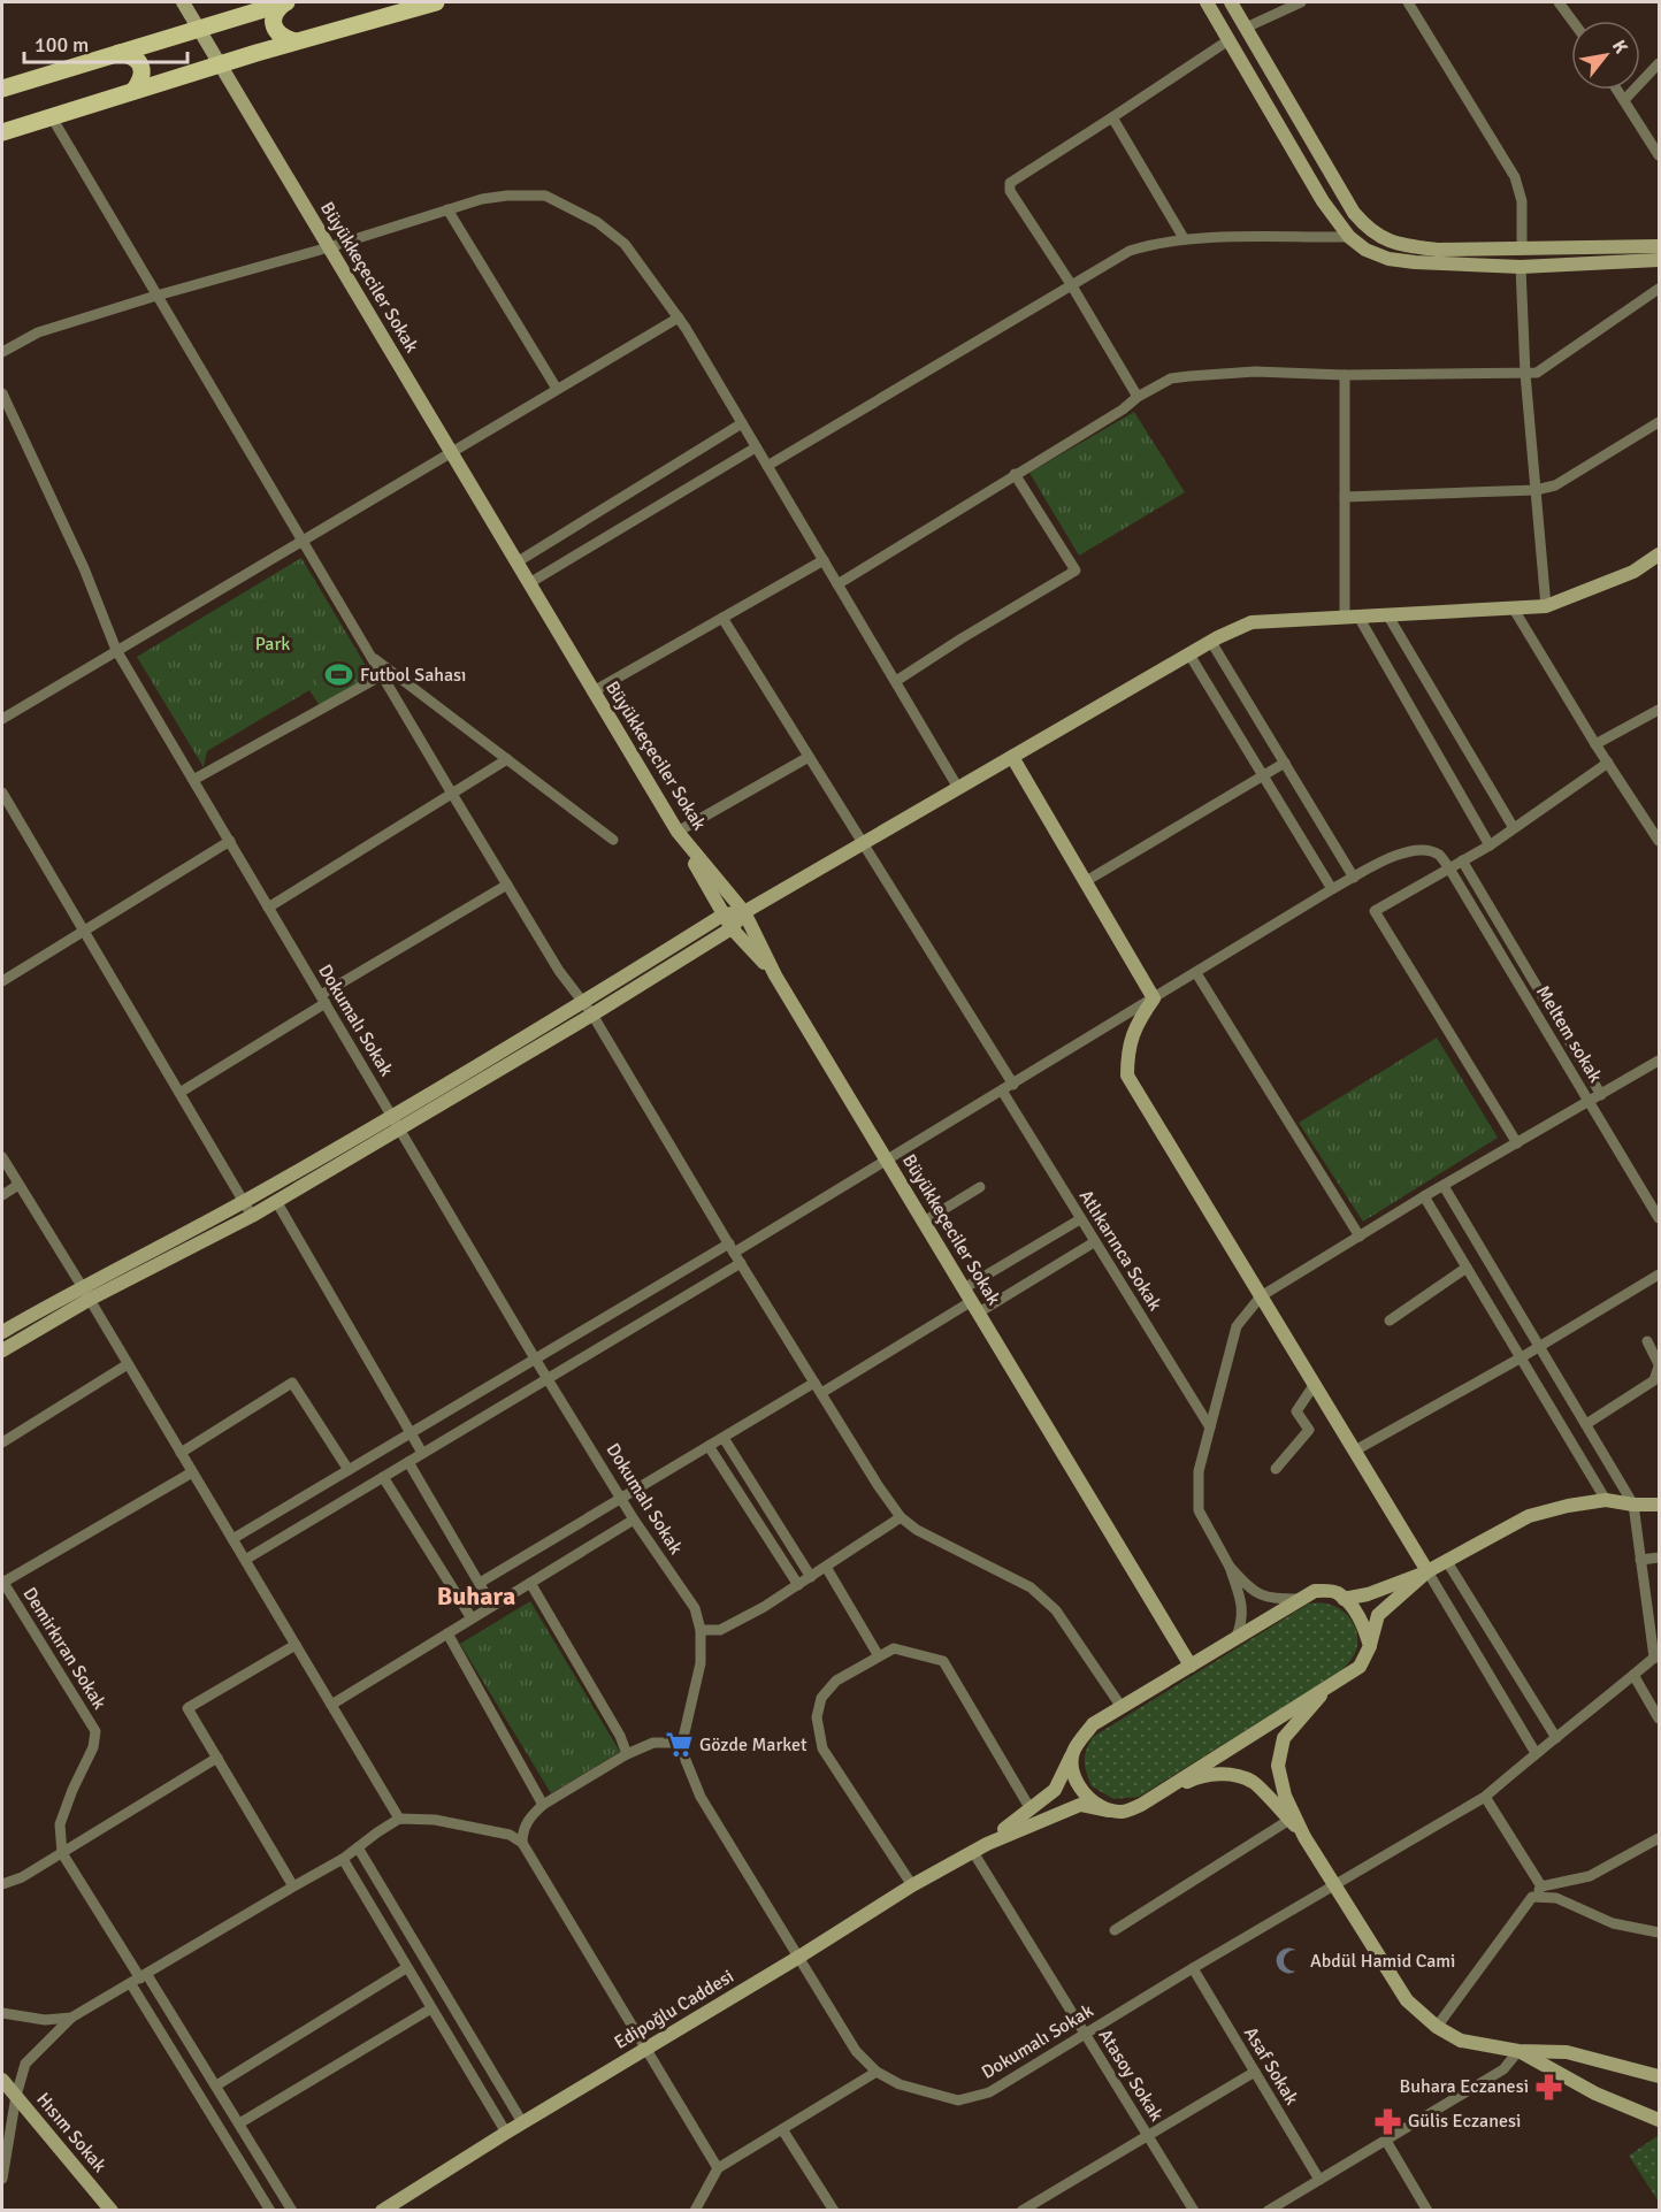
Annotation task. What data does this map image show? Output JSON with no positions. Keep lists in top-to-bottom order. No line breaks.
{"streets":{"street":["Büyükkeçeciler Sokak","Dokumalı Sokak","Meltem sokak","Atlıkarınca Sokak","Demirkıran Sokak","Edipoğlu Caddesi","Asaf Sokak","Atasoy Sokak","Hısım Sokak"]},"crossings":[["Dokumalı Sokak","Edipoğlu Caddesi"],["Dokumalı Sokak","Asaf Sokak"],["Dokumalı Sokak","Atasoy Sokak"],["Edipoğlu Caddesi","Atasoy Sokak"]],"districts":["Buhara"],"parks":["Park"],"places":{"sports":["Futbol Sahası"],"supermarket":["Gözde Market"],"mosque":["Abdül Hamid Cami"],"pharmacy":["Buhara Eczanesi","Gülis Eczanesi"]},"scale_bar":"100 m","north":"top right"}
